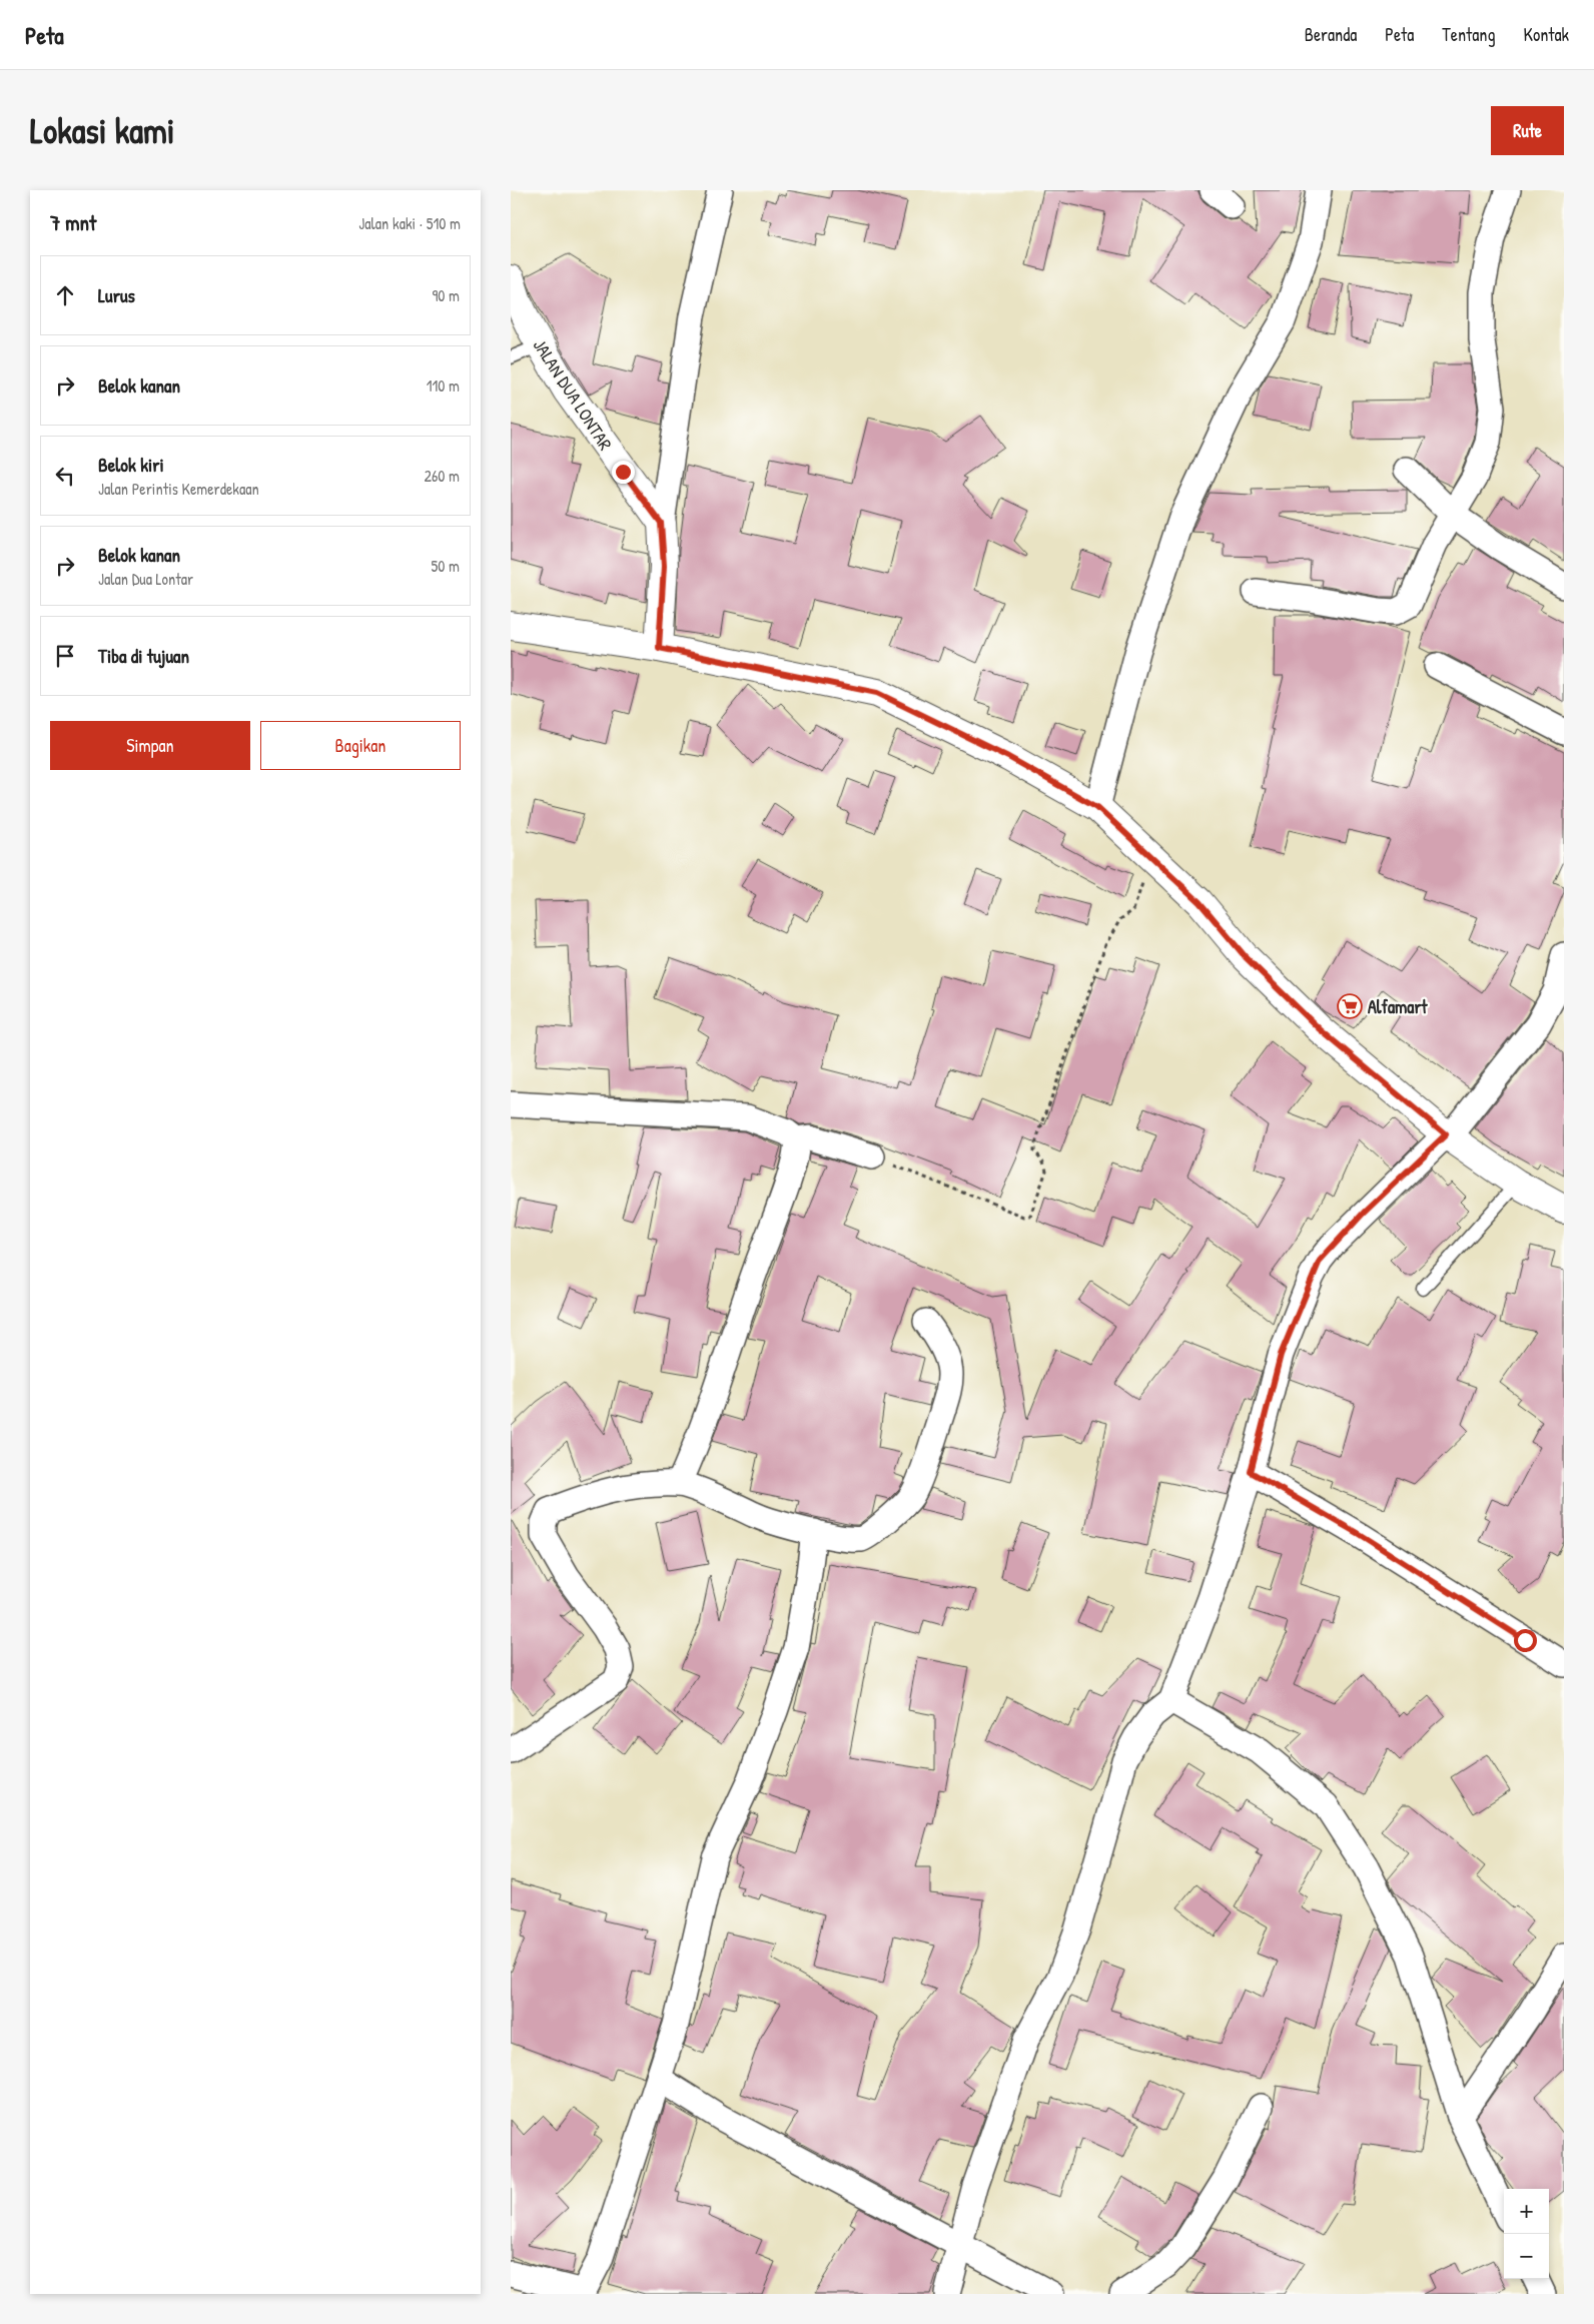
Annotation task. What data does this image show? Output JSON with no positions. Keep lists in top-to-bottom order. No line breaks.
{"streets":{"street":["JALAN DUA LONTAR"]},"places":{"supermarket":["Alfamart"]},"page":{"header":"Peta","nav":["Beranda","Peta","Tentang","Kontak"],"buttons":["Rute",["Simpan","Bagikan"]],"title":"Lokasi kami","heading":["7 mnt","Jalan kaki · 510 m"],"list":[["Lurus","90 m"],["Belok kanan","110 m"],["Belok kiri","Jalan Perintis Kemerdekaan","260 m"],["Belok kanan","Jalan Dua Lontar","50 m"],"Tiba di tujuan"],"map_buttons":["+","−"]}}
